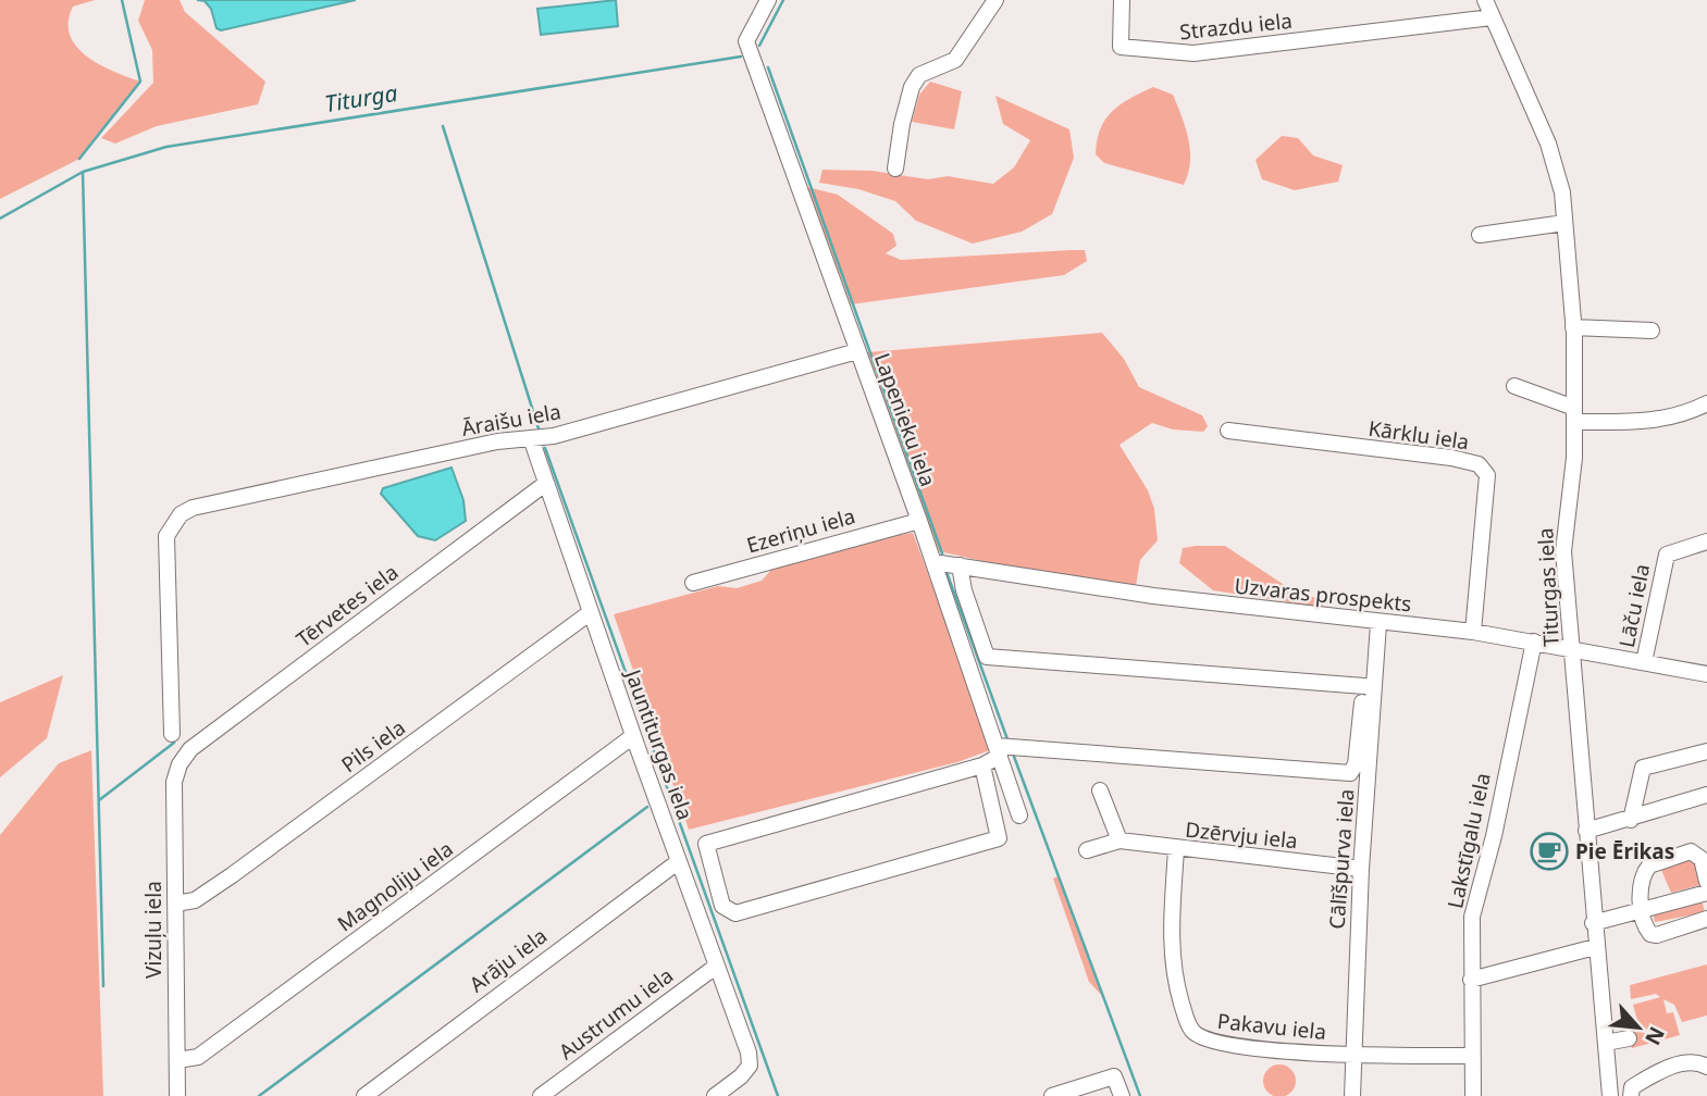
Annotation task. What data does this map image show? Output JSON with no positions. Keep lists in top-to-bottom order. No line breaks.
{"streets":{"street":["Strazdu iela","Āraišu iela","Lapenieku iela","Kārklu iela","Ezeriņu iela","Titurgas iela","Uzvaras prospekts","Tērvetes iela","Lāču iela","Jauntiturgas iela","Pils iela","Dzērvju iela","Lakstīgalu iela","Cālīšpurva iela","Magnoliju iela","Vizuļu iela","Arāju iela","Austrumu iela","Pakavu iela"]},"crossings":[["Strazdu iela","Titurgas iela"],["Āraišu iela","Lapenieku iela"],["Āraišu iela","Jauntiturgas iela"],["Lapenieku iela","Ezeriņu iela"],["Lapenieku iela","Uzvaras prospekts"],["Kārklu iela","Uzvaras prospekts"],["Titurgas iela","Uzvaras prospekts"],["Uzvaras prospekts","Lāču iela"],["Uzvaras prospekts","Lakstīgalu iela"],["Uzvaras prospekts","Cālīšpurva iela"],["Tērvetes iela","Jauntiturgas iela"],["Tērvetes iela","Vizuļu iela"],["Jauntiturgas iela","Pils iela"],["Jauntiturgas iela","Magnoliju iela"],["Jauntiturgas iela","Arāju iela"],["Jauntiturgas iela","Austrumu iela"],["Pils iela","Vizuļu iela"],["Dzērvju iela","Cālīšpurva iela"],["Dzērvju iela","Pakavu iela"],["Lakstīgalu iela","Pakavu iela"],["Cālīšpurva iela","Pakavu iela"],["Magnoliju iela","Vizuļu iela"]],"water":["Titurga"],"places":{"cafe":["Pie Ērikas"]},"north":"bottom right"}
